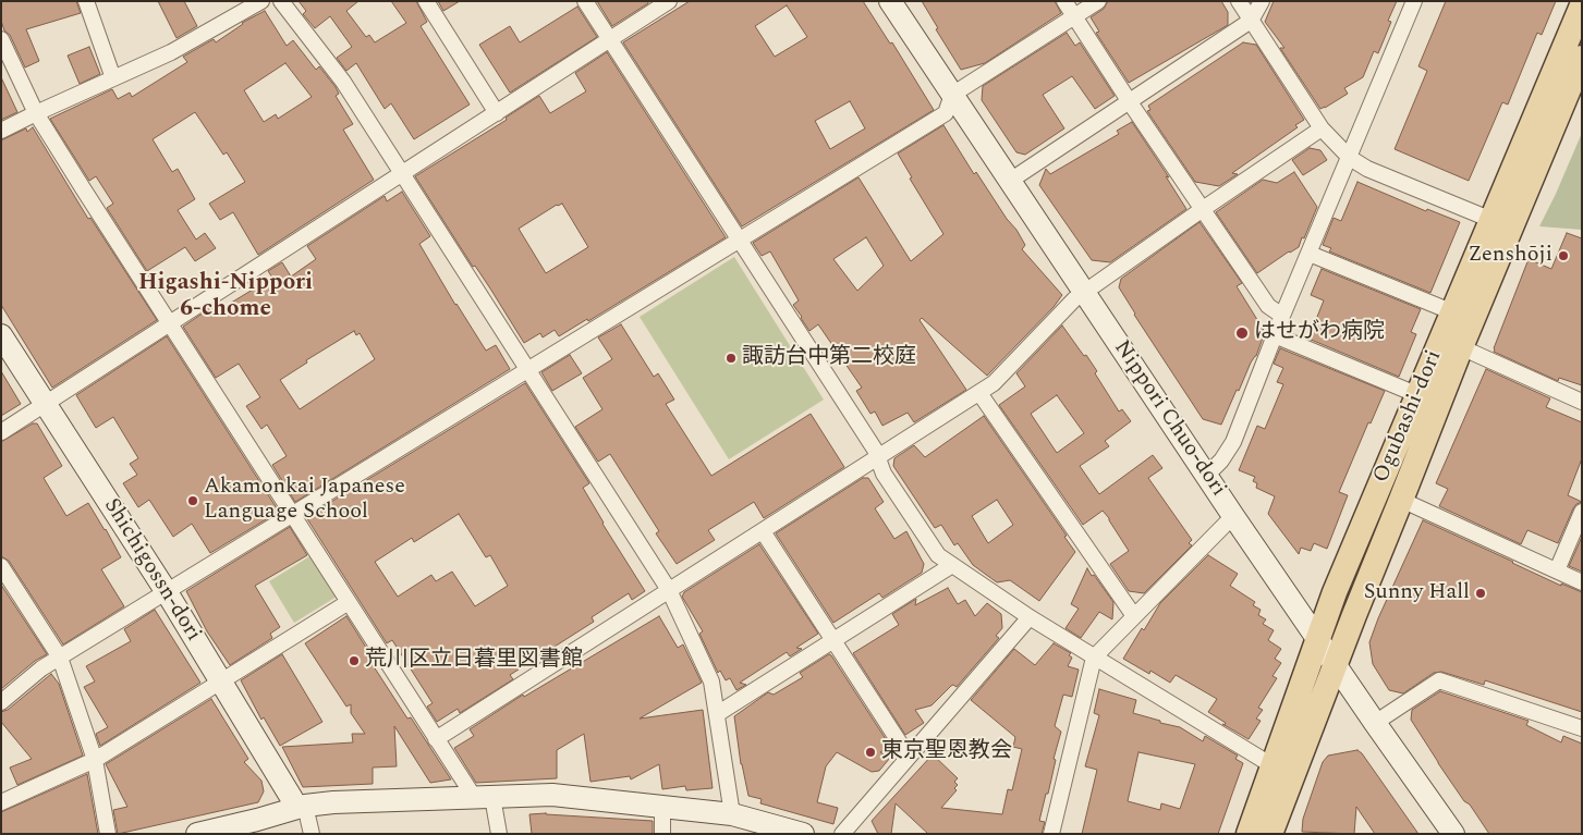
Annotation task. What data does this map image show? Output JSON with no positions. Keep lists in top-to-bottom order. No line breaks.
{"streets":{"main road":["Ogubashi-dori"],"street":["Nippori Chuo-dori","Shichigossn-dori"]},"crossings":[["Ogubashi-dori","Nippori Chuo-dori"]],"districts":["Higashi-Nippori 6-chome"],"places":["Zenshōji","はせがわ病院","諏訪台中第二校庭","Akamonkai Japanese Language School","Sunny Hall","荒川区立日暮里図書館","東京聖恩教会"]}
